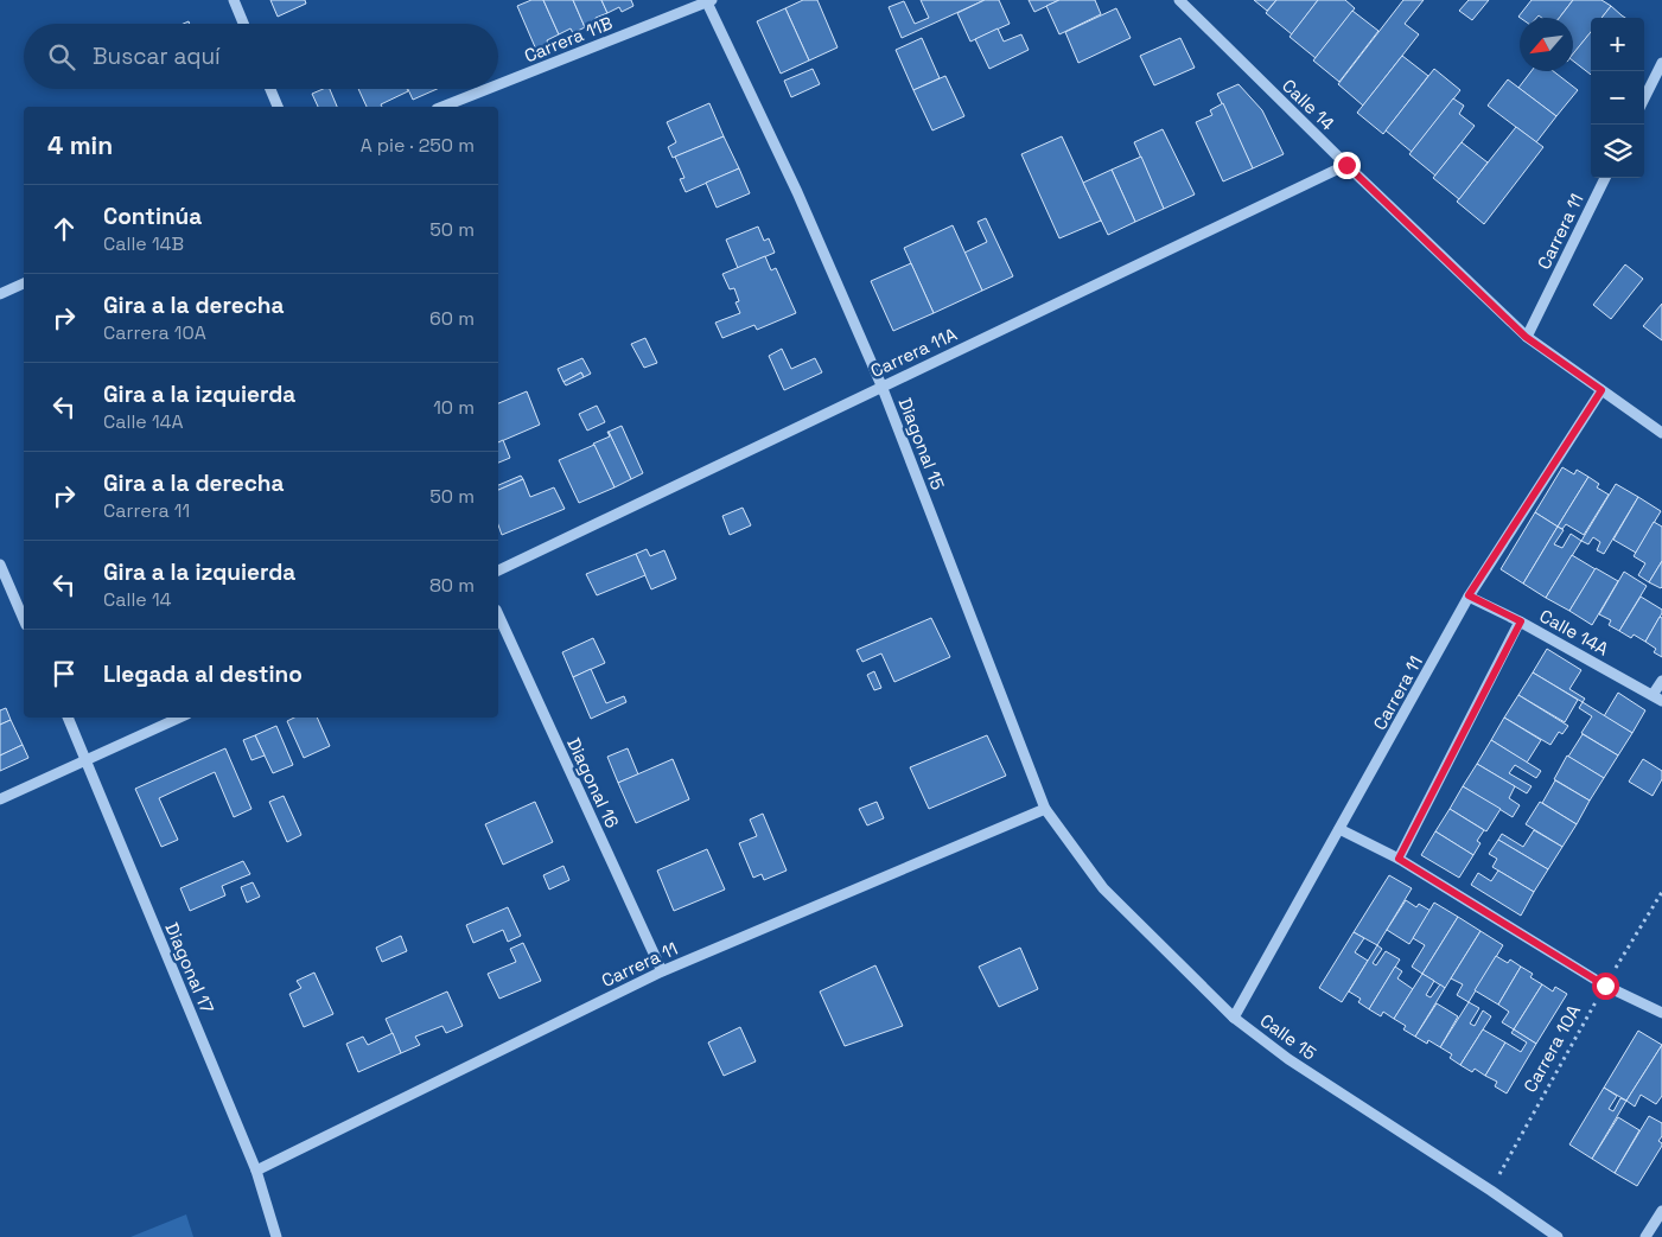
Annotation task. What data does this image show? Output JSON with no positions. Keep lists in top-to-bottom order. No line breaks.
{"streets":{"street":["Carrera 11B","Calle 14","Carrera 11","Carrera 11A","Diagonal 15","Calle 14A","Diagonal 16","Diagonal 17","Calle 15"],"path":["Carrera 10A"]},"crossings":[["Carrera 11B","Diagonal 15"],["Calle 14","Carrera 11"],["Calle 14","Carrera 11A"],["Carrera 11","Diagonal 15"],["Carrera 11","Calle 14A"],["Carrera 11","Diagonal 16"],["Carrera 11","Diagonal 17"],["Carrera 11","Calle 15"],["Carrera 11A","Diagonal 15"],["Diagonal 15","Calle 15"],["Calle 15","Carrera 10A"]],"north":"bottom left","page":{"map_buttons":["+","−"],"search":"Buscar aquí","heading":["4 min","A pie · 250 m"],"list":[["Continúa","Calle 14B","50 m"],["Gira a la derecha","Carrera 10A","60 m"],["Gira a la izquierda","Calle 14A","10 m"],["Gira a la derecha","Carrera 11","50 m"],["Gira a la izquierda","Calle 14","80 m"],"Llegada al destino"]}}
